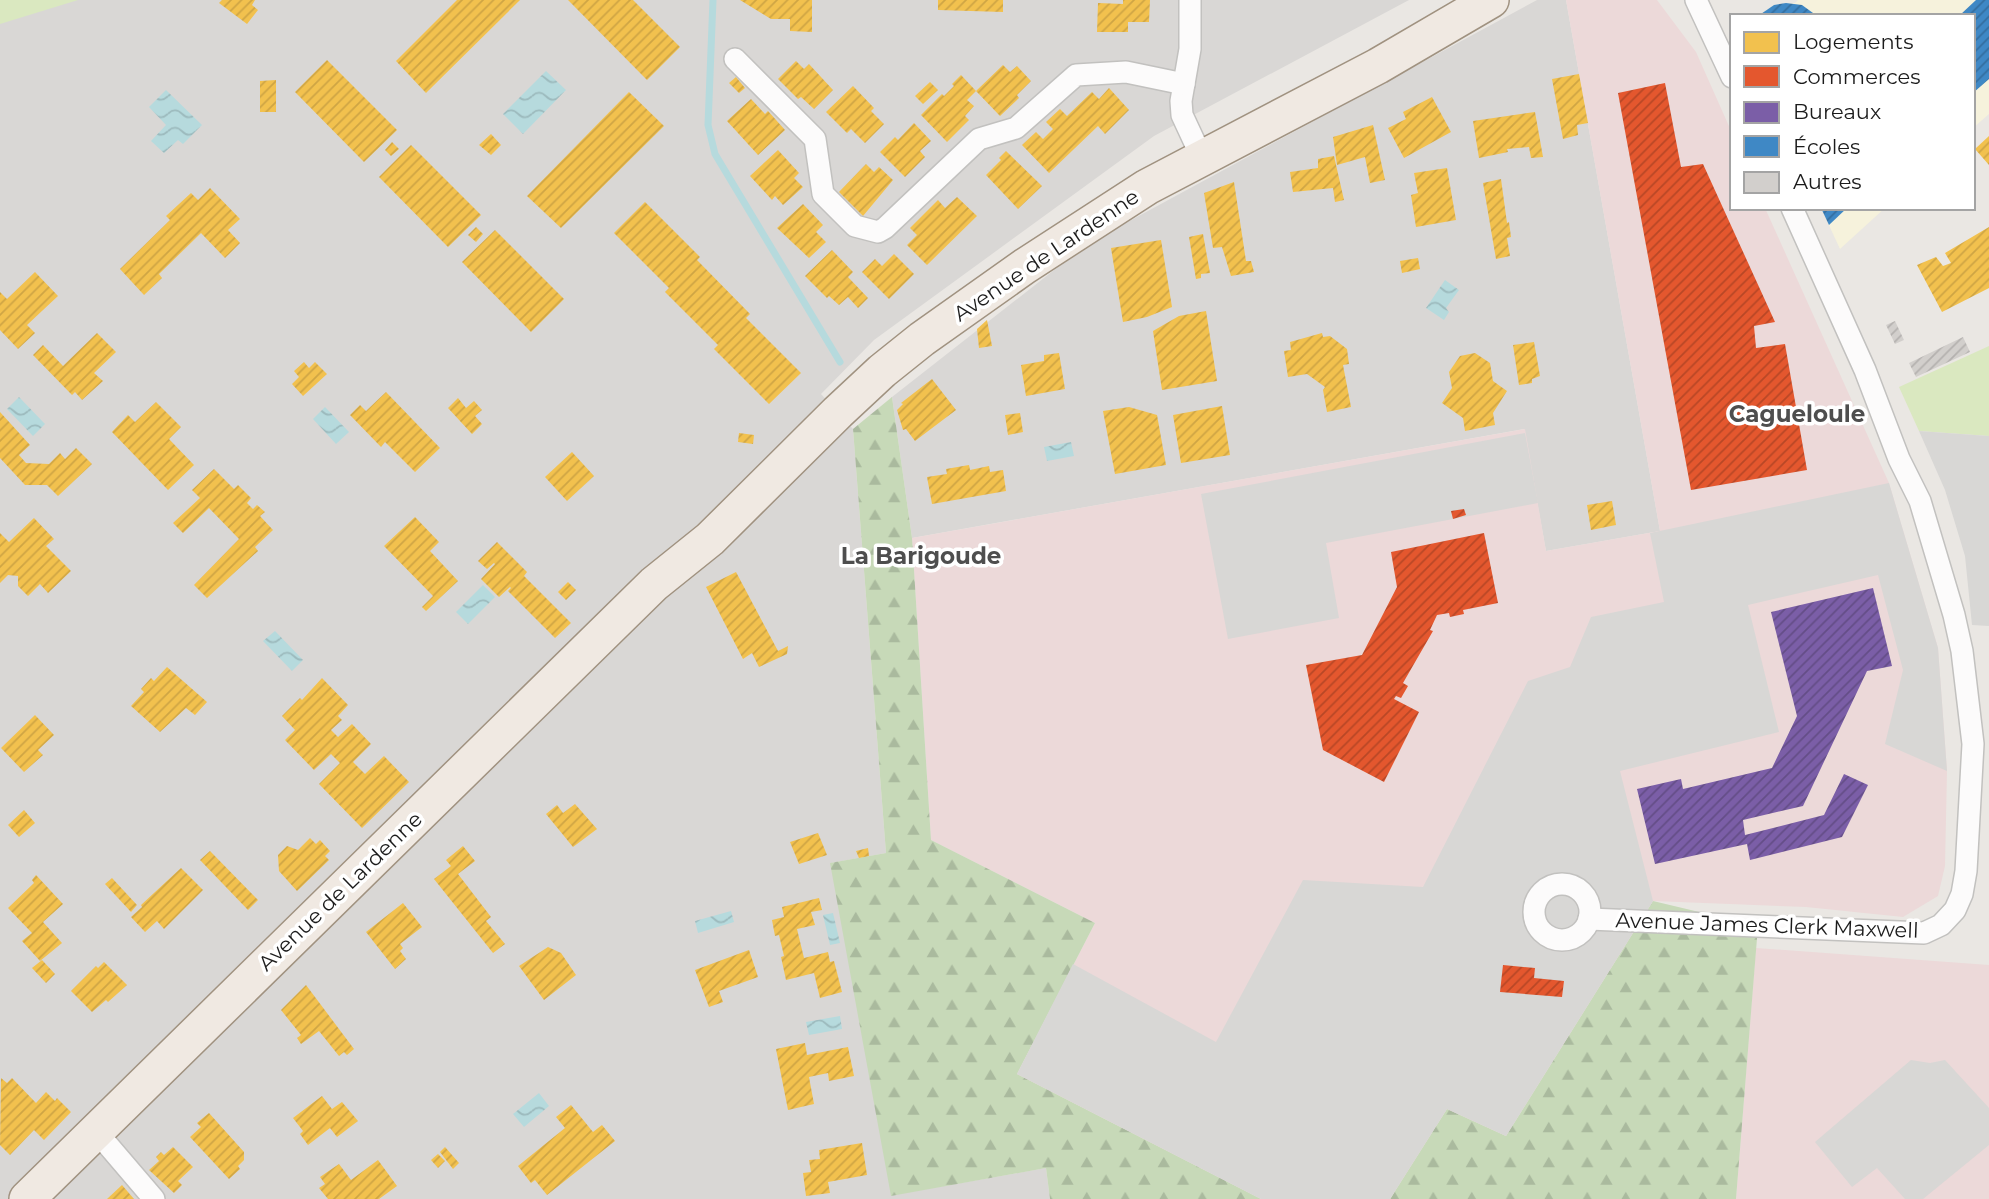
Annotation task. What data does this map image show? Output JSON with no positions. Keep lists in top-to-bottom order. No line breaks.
{"streets":{"main road":["Avenue de Lardenne"],"street":["Avenue James Clerk Maxwell"]},"districts":["Cagueloule","La Barigoude"],"legend":["Logements","Commerces","Bureaux","Écoles","Autres"]}
